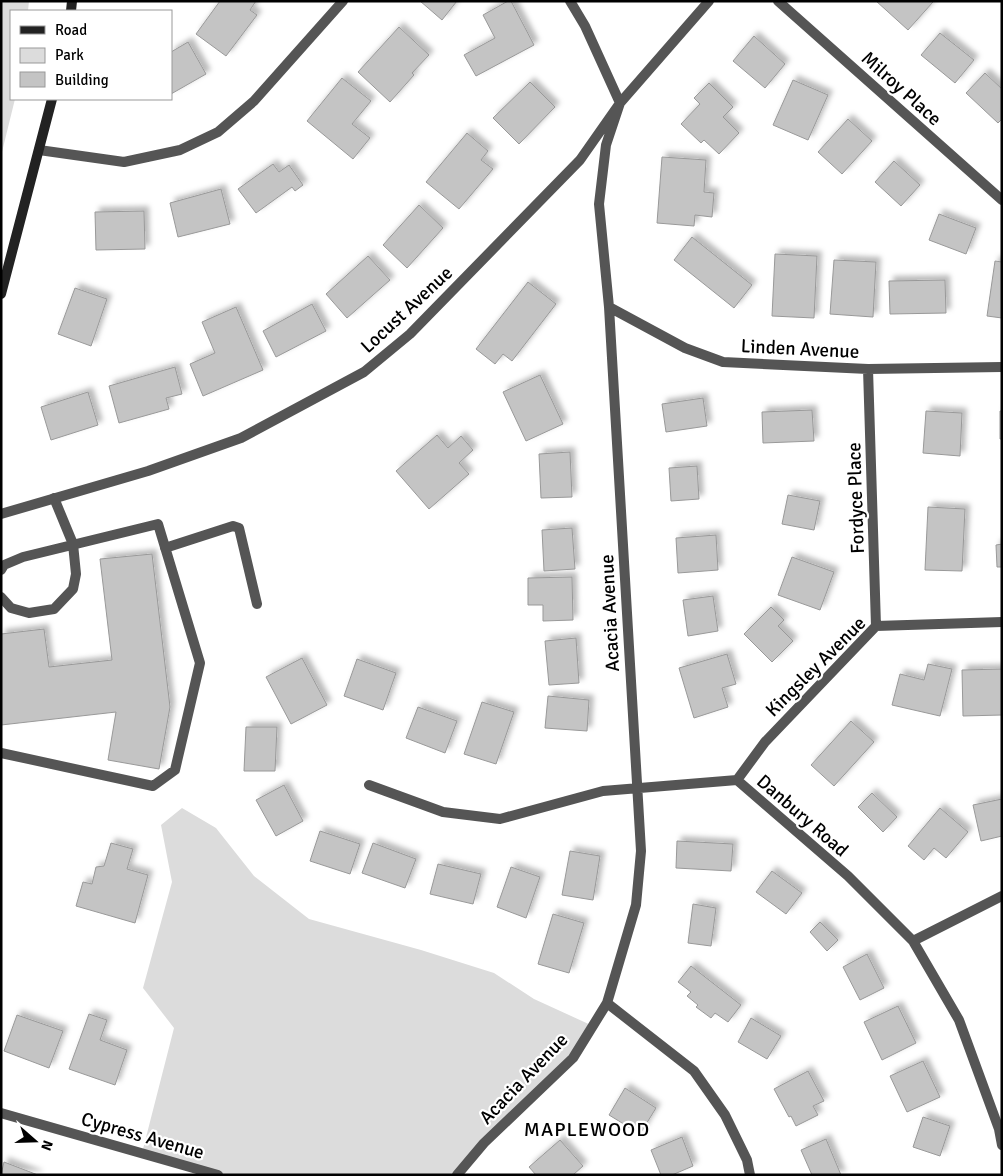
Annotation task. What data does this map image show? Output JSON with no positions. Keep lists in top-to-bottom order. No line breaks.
{"streets":{"street":["Milroy Place","Locust Avenue","Linden Avenue","Fordyce Place","Acacia Avenue","Kingsley Avenue","Danbury Road","Cypress Avenue"]},"crossings":[["Locust Avenue","Acacia Avenue"],["Linden Avenue","Fordyce Place"],["Linden Avenue","Acacia Avenue"],["Fordyce Place","Kingsley Avenue"],["Acacia Avenue","Danbury Road"],["Kingsley Avenue","Danbury Road"]],"districts":["MAPLEWOOD"],"legend":["Road","Park","Building"],"north":"right"}
